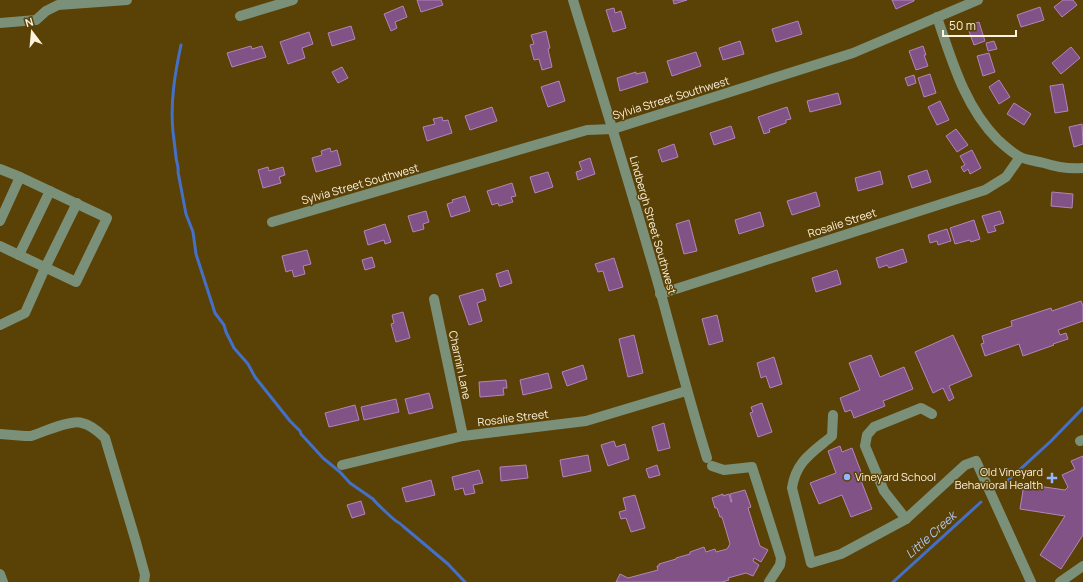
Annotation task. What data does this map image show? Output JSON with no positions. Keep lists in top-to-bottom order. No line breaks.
{"streets":{"street":["Sylvia Street Southwest","Rosalie Street","Lindbergh Street Southwest","Charmin Lane"]},"crossings":[["Sylvia Street Southwest","Lindbergh Street Southwest"],["Rosalie Street","Lindbergh Street Southwest"],["Rosalie Street","Charmin Lane"]],"water":["Little Creek"],"places":{"other":["Vineyard School"],"health":["Old Vineyard Behavioral Health"]},"scale_bar":"50 m","north":"top"}
